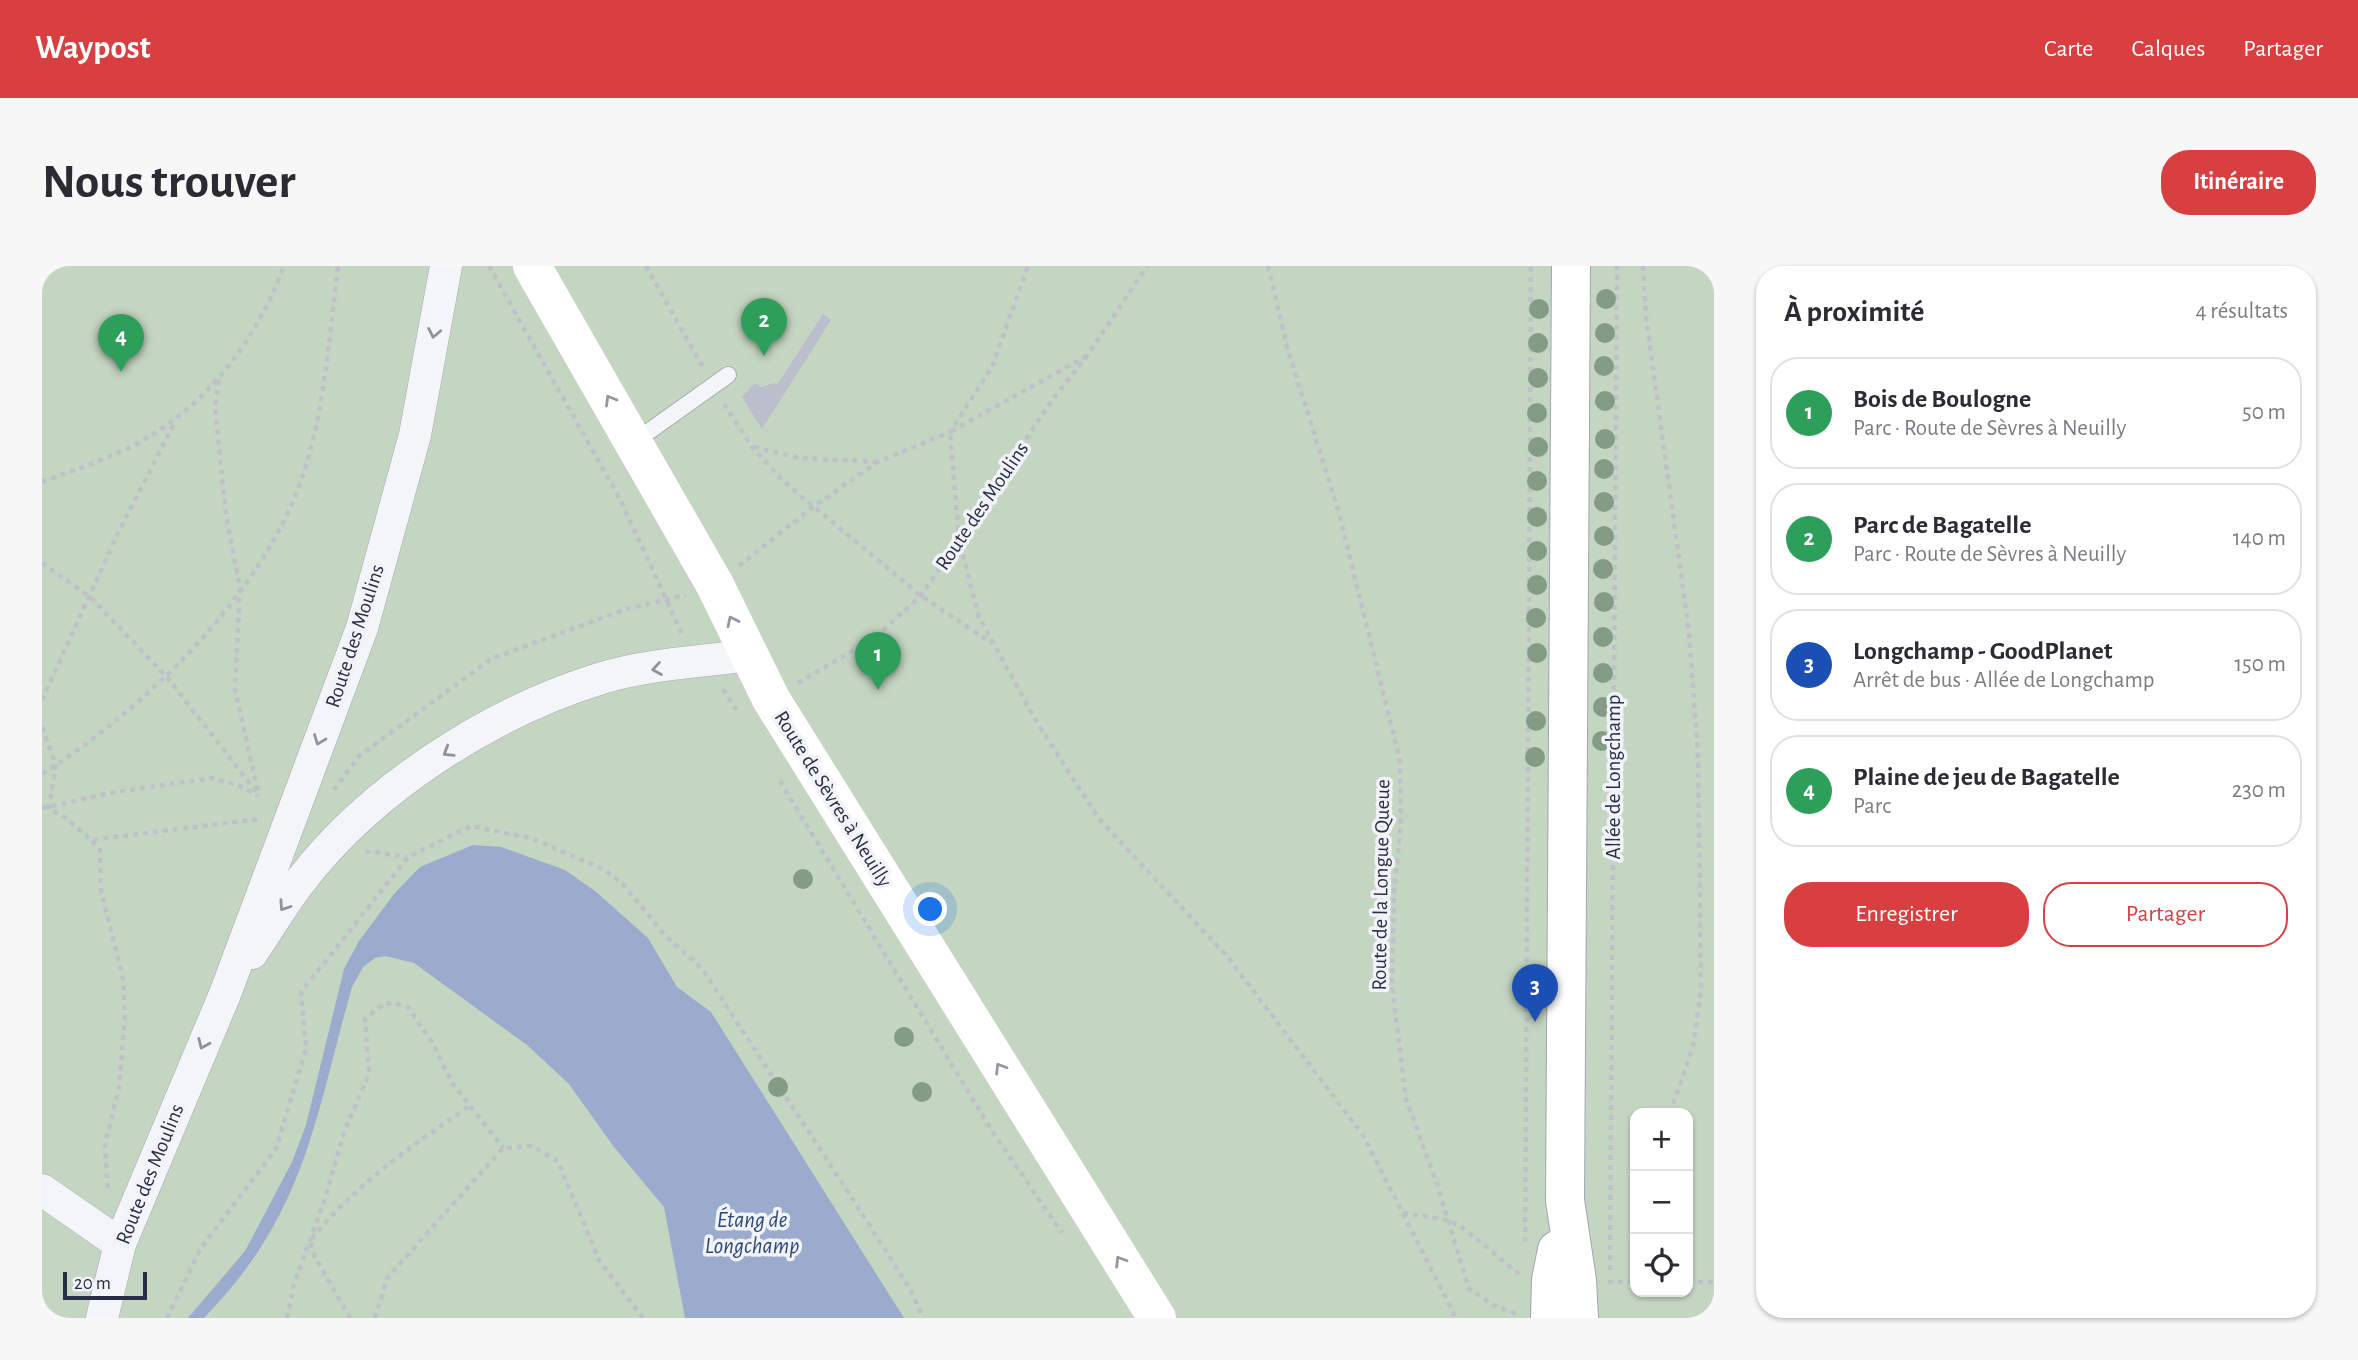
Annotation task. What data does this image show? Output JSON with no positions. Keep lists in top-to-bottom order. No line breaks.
{"streets":{"street":["Route des Moulins","Route de Sèvres à Neuilly"],"path":["Allée de Longchamp","Route de la Longue Queue"]},"crossings":[["Route des Moulins","Route de Sèvres à Neuilly"]],"one_way":["Route des Moulins","Route de Sèvres à Neuilly"],"water":["Étang de Longchamp"],"scale_bar":"20 m","page":{"header":"Waypost","nav":["Carte","Calques","Partager"],"buttons":["Itinéraire",["Enregistrer","Partager"]],"title":"Nous trouver","heading":["À proximité","4 résultats"],"pins":["2","4","1","3"],"list":[{"mark":"1","name":"Bois de Boulogne","note":"Parc · Route de Sèvres à Neuilly","value":"50 m"},{"mark":"2","name":"Parc de Bagatelle","note":"Parc · Route de Sèvres à Neuilly","value":"140 m"},{"mark":"3","name":"Longchamp - GoodPlanet","note":"Arrêt de bus · Allée de Longchamp","value":"150 m"},{"mark":"4","name":"Plaine de jeu de Bagatelle","note":"Parc","value":"230 m"}],"map_buttons":["+","−"],"scale":"20 m"}}
